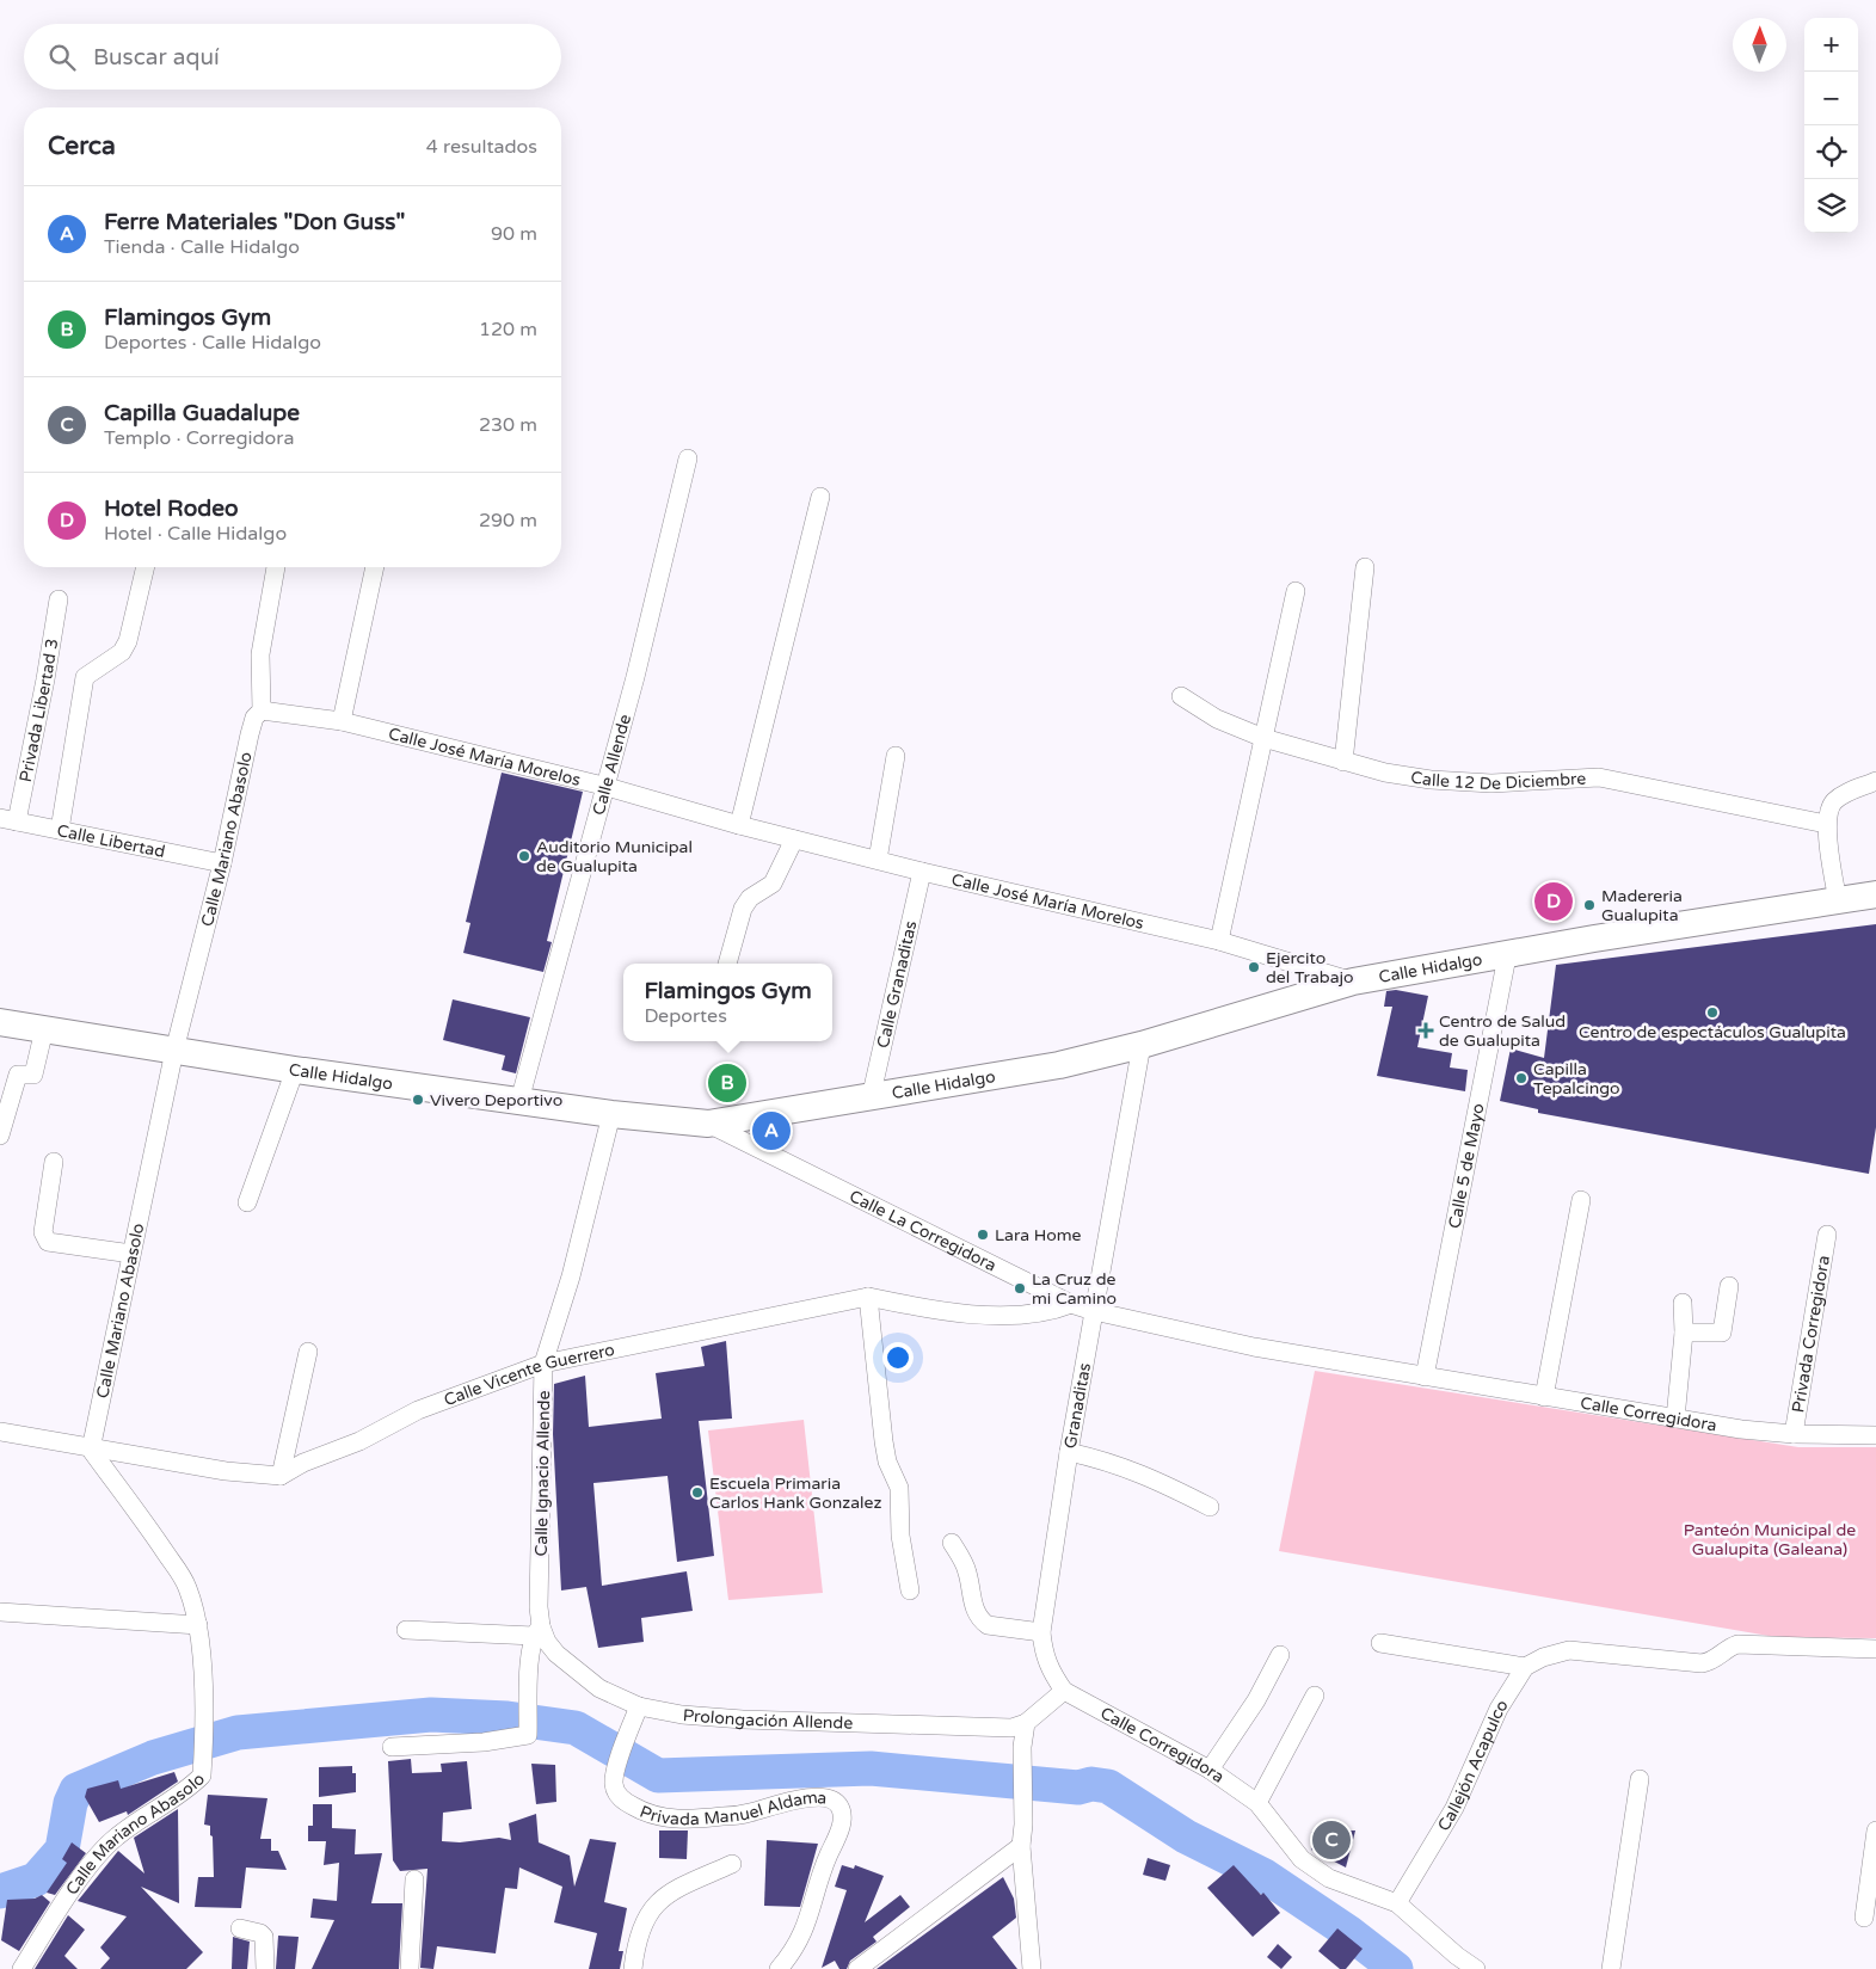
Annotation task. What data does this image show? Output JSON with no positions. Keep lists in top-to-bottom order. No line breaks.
{"streets":{"main road":["Calle Hidalgo"],"street":["Privada Libertad 3","Calle José María Morelos","Calle Allende","Calle 12 De Diciembre","Calle Mariano Abasolo","Calle Libertad","Calle Granaditas","Calle 5 de Mayo","Calle La Corregidora","Privada Corregidora","Calle Vicente Guerrero","Granaditas","Calle Corregidora","Calle Ignacio Allende","Prolongación Allende","Callejón Acapulco","Privada Manuel Aldama"]},"crossings":[["Privada Libertad 3","Calle Libertad"],["Calle José María Morelos","Calle Allende"],["Calle José María Morelos","Calle Mariano Abasolo"],["Calle José María Morelos","Calle Hidalgo"],["Calle José María Morelos","Calle Granaditas"],["Calle Allende","Calle Hidalgo"],["Calle Mariano Abasolo","Calle Libertad"],["Calle Mariano Abasolo","Calle Hidalgo"],["Calle Hidalgo","Calle Granaditas"],["Calle Hidalgo","Calle 5 de Mayo"],["Calle Hidalgo","Calle La Corregidora"],["Calle Hidalgo","Granaditas"],["Calle Hidalgo","Calle Ignacio Allende"],["Calle 5 de Mayo","Calle La Corregidora"],["Calle 5 de Mayo","Calle Corregidora"],["Calle La Corregidora","Calle Vicente Guerrero"],["Calle La Corregidora","Granaditas"],["Calle La Corregidora","Calle Corregidora"],["Privada Corregidora","Calle Corregidora"],["Calle Vicente Guerrero","Calle Ignacio Allende"],["Granaditas","Calle Corregidora"],["Calle Corregidora","Callejón Acapulco"],["Calle Ignacio Allende","Prolongación Allende"],["Prolongación Allende","Privada Manuel Aldama"]],"parks":["Panteón Municipal de Gualupita (Galeana)"],"places":{"other":["Auditorio Municipal de Gualupita","Madereria Gualupita","Ejercito del Trabajo","Centro de espectáculos Gualupita","Capilla Tepalcingo","Vivero Deportivo","Lara Home","La Cruz de mi Camino","Escuela Primaria Carlos Hank Gonzalez"],"health":["Centro de Salud de Gualupita"]},"north":"top","page":{"map_buttons":["+","−"],"search":"Buscar aquí","heading":["Cerca","4 resultados"],"list":[{"mark":"A","name":"Ferre Materiales \"Don Guss\"","note":"Tienda · Calle Hidalgo","value":"90 m"},{"mark":"B","name":"Flamingos Gym","note":"Deportes · Calle Hidalgo","value":"120 m"},{"mark":"C","name":"Capilla Guadalupe","note":"Templo · Corregidora","value":"230 m"},{"mark":"D","name":"Hotel Rodeo","note":"Hotel · Calle Hidalgo","value":"290 m"}],"pins":["D","B","A","C"],"popup":["Flamingos Gym","Deportes"]}}
